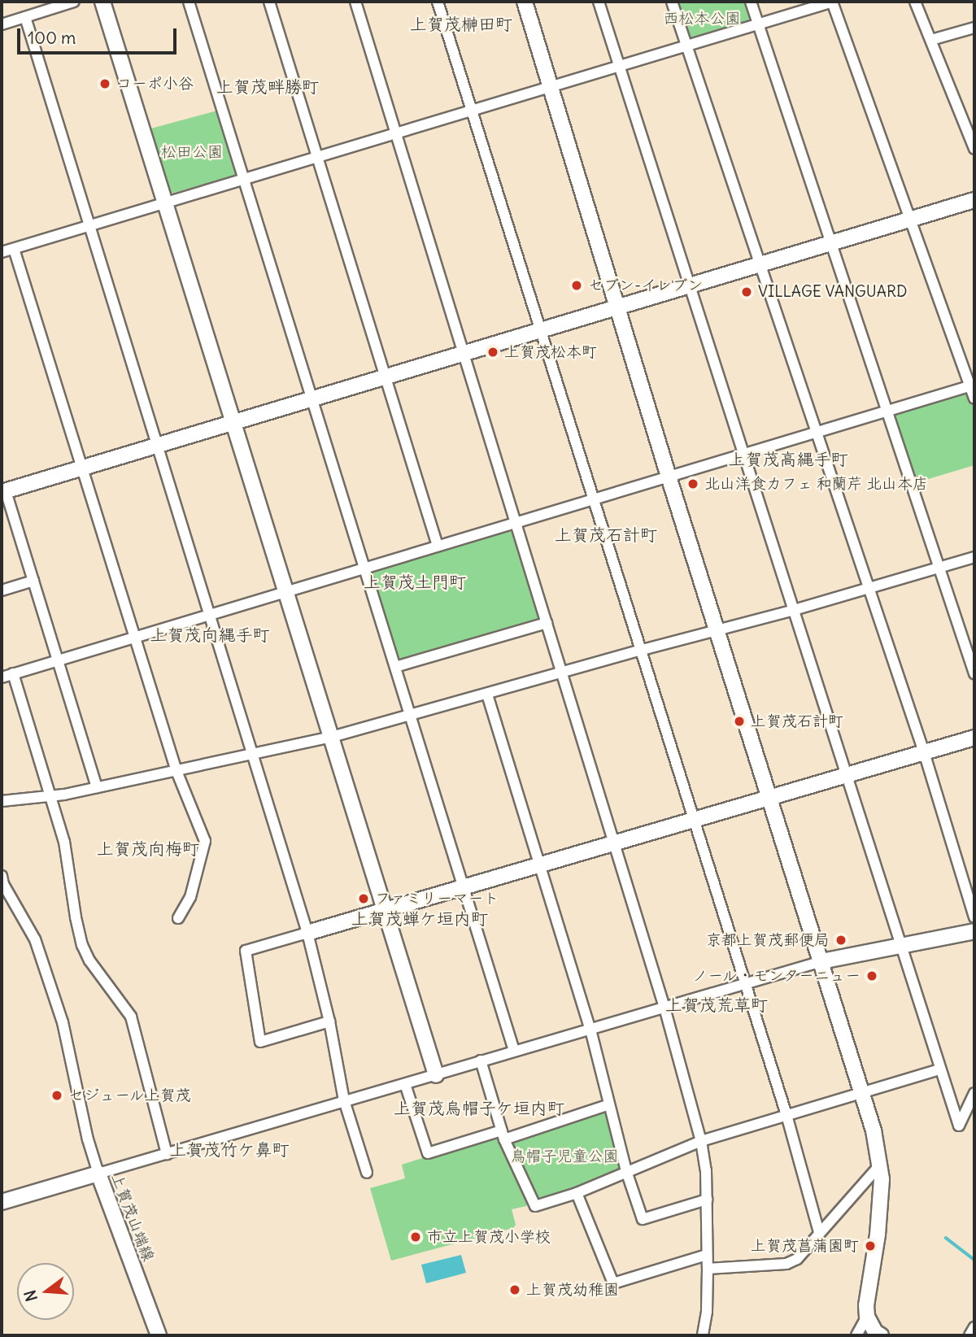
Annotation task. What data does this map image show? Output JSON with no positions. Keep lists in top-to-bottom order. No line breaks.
{"streets":{"street":["上賀茂山端線"]},"districts":["上賀茂榊田町","上賀茂畔勝町","上賀茂高縄手町","上賀茂石計町","上賀茂土門町","上賀茂向縄手町","上賀茂向梅町","上賀茂蝉ケ垣内町","上賀茂荒草町","上賀茂烏帽子ケ垣内町","上賀茂竹ケ鼻町"],"parks":["西松本公園","松田公園","鳥帽子児童公園"],"places":["コーポ小谷","セブン-イレブン","VILLAGE VANGUARD","上賀茂松本町","北山洋食カフェ 和蘭芹 北山本店","上賀茂石計町","ファミリーマート","京都上賀茂郵便局","ノール・モンタ－ニュー","セジュール上賀茂","市立上賀茂小学校","上賀茂菖蒲園町","上賀茂幼稚園"],"scale_bar":"100 m","north":"left"}
